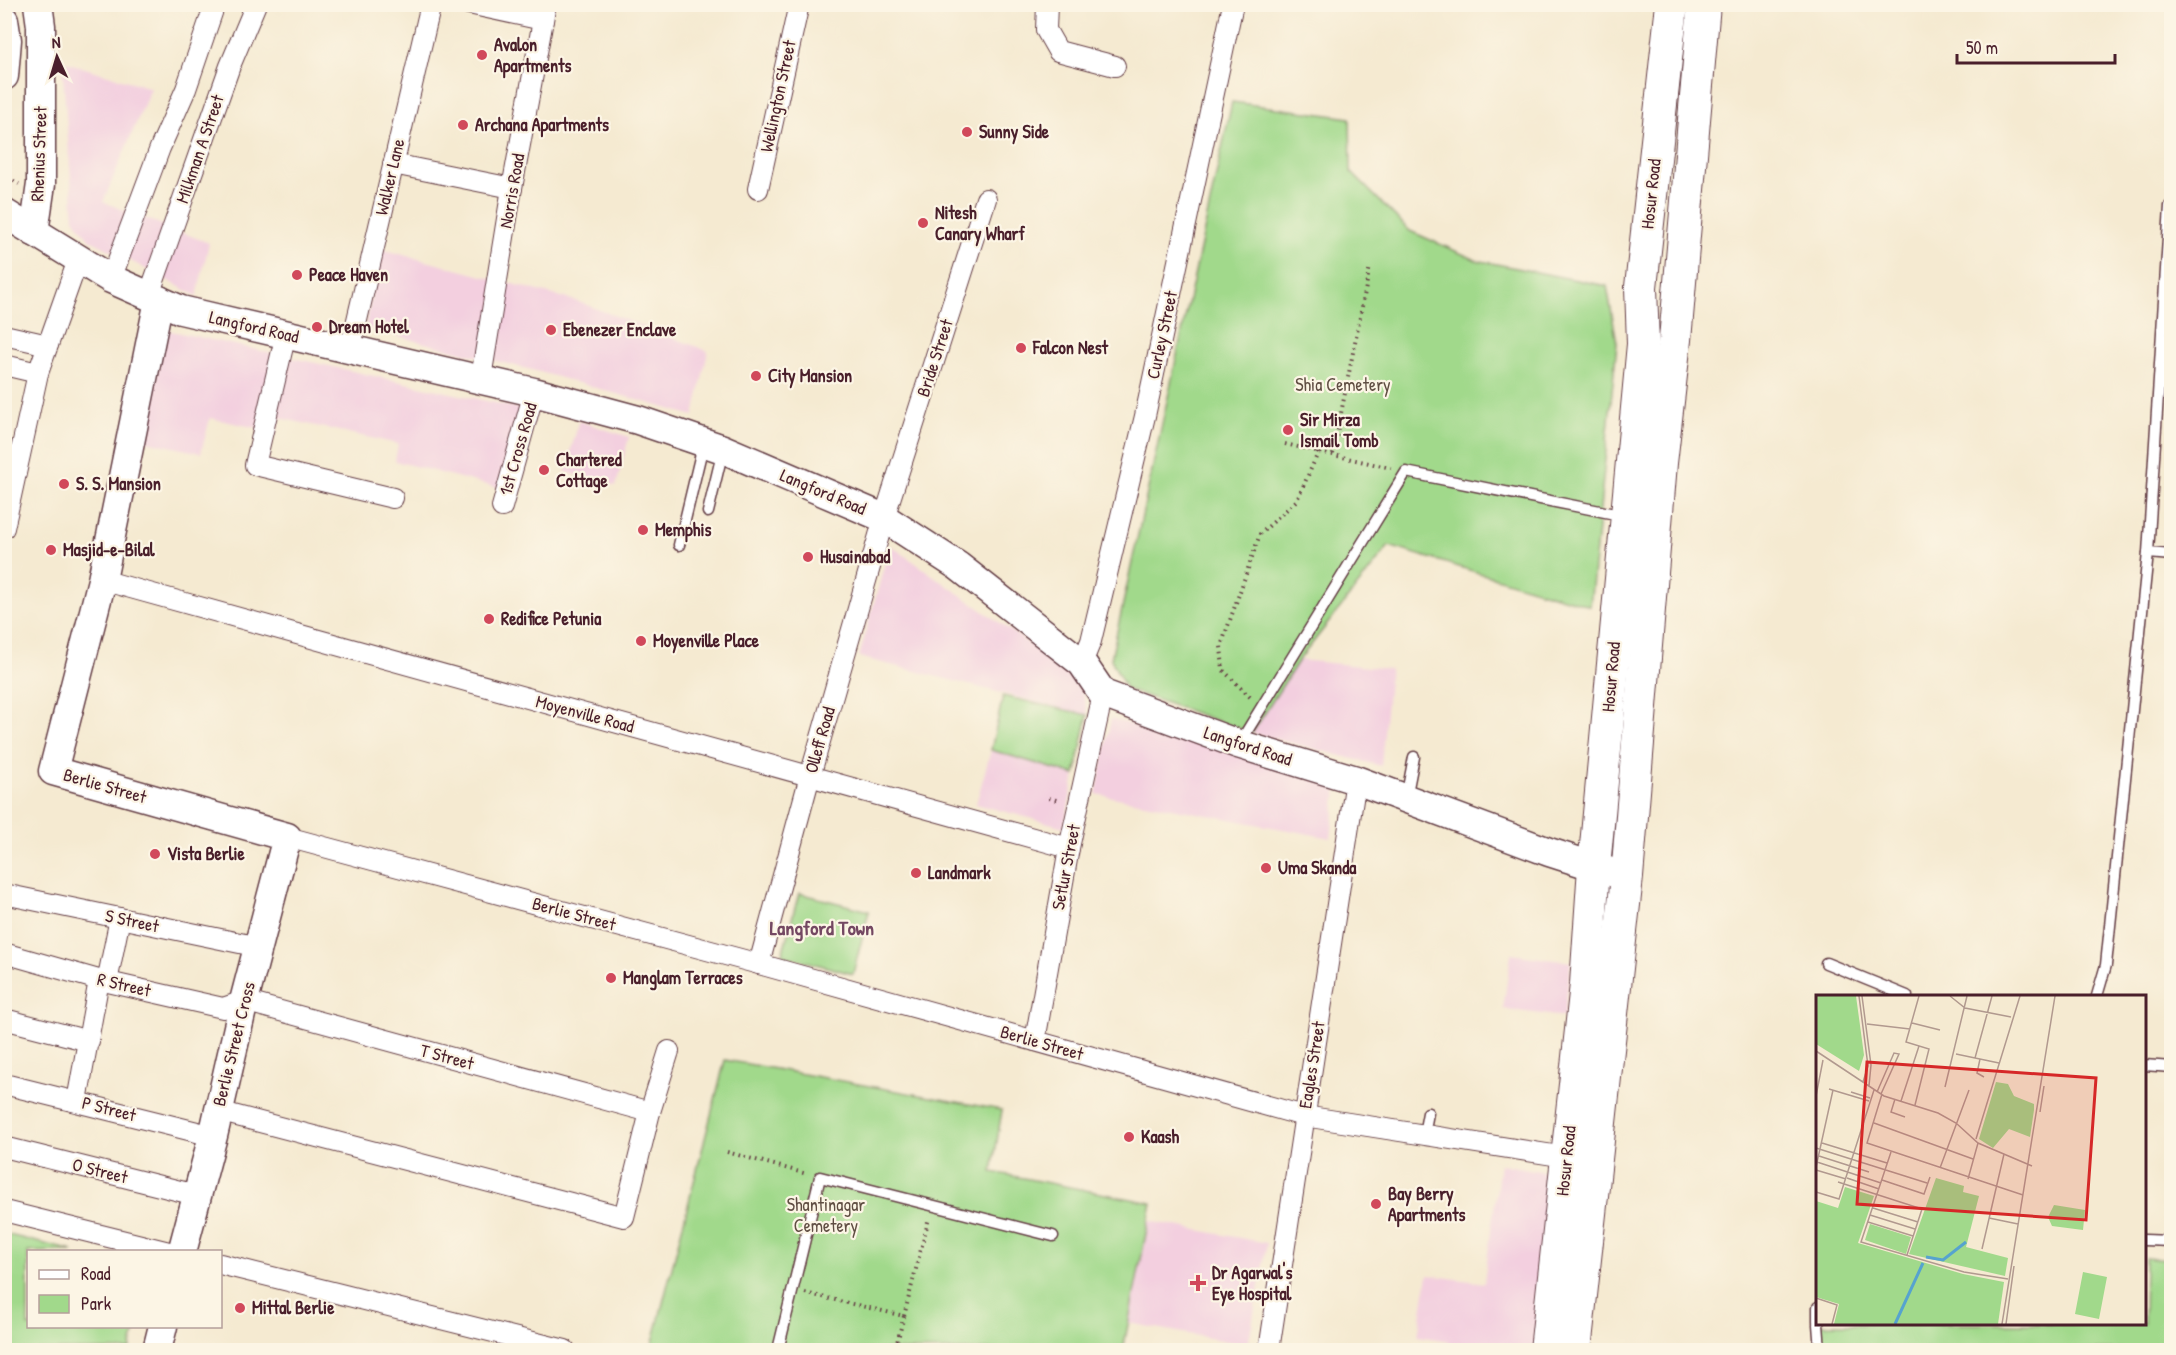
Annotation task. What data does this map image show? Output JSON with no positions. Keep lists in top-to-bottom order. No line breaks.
{"streets":{"main road":["Hosur Road"],"street":["Wellington Street","Milkman A Street","Rhenius Street","Walker Lane","Norris Road","Langford Road","Curley Street","Bride Street","1st Cross Road","Moyenville Road","Olleff Road","Berlie Street","Setlur Street","S Street","R Street","Berlie Street Cross","T Street","Eagles Street","P Street","O Street"]},"crossings":[["Milkman A Street","Langford Road"],["Milkman A Street","Berlie Street"],["Rhenius Street","Langford Road"],["Walker Lane","Langford Road"],["Norris Road","Langford Road"],["Hosur Road","Langford Road"],["Hosur Road","Berlie Street"],["Langford Road","Curley Street"],["Langford Road","Bride Street"],["Langford Road","1st Cross Road"],["Langford Road","Olleff Road"],["Langford Road","Berlie Street"],["Langford Road","Setlur Street"],["Langford Road","Eagles Street"],["Bride Street","Olleff Road"],["Moyenville Road","Olleff Road"],["Moyenville Road","Berlie Street"],["Moyenville Road","Setlur Street"],["Olleff Road","Berlie Street"],["Berlie Street","Setlur Street"],["Berlie Street","Berlie Street Cross"],["Berlie Street","Eagles Street"],["S Street","Berlie Street Cross"],["R Street","Berlie Street Cross"],["R Street","T Street"],["Berlie Street Cross","T Street"],["Berlie Street Cross","P Street"],["Berlie Street Cross","O Street"],["T Street","P Street"]],"districts":["Langford Town"],"parks":["Shia Cemetery","Shantinagar Cemetery"],"places":{"other":["Avalon Apartments","Archana Apartments","Sunny Side","Nitesh Canary Wharf","Peace Haven","Dream Hotel","Ebenezer Enclave","Falcon Nest","City Mansion","Sir Mirza Ismail Tomb","Chartered Cottage","S. S. Mansion","Memphis","Masjid-e-Bilal","Husainabad","Redifice Petunia","Moyenville Place","Vista Berlie","Uma Skanda","Landmark","Manglam Terraces","Kaash","Bay Berry Apartments","Mittal Berlie"],"health":["Dr Agarwal's Eye Hospital"]},"legend":["Road","Park"],"scale_bar":"50 m","north":"top"}
